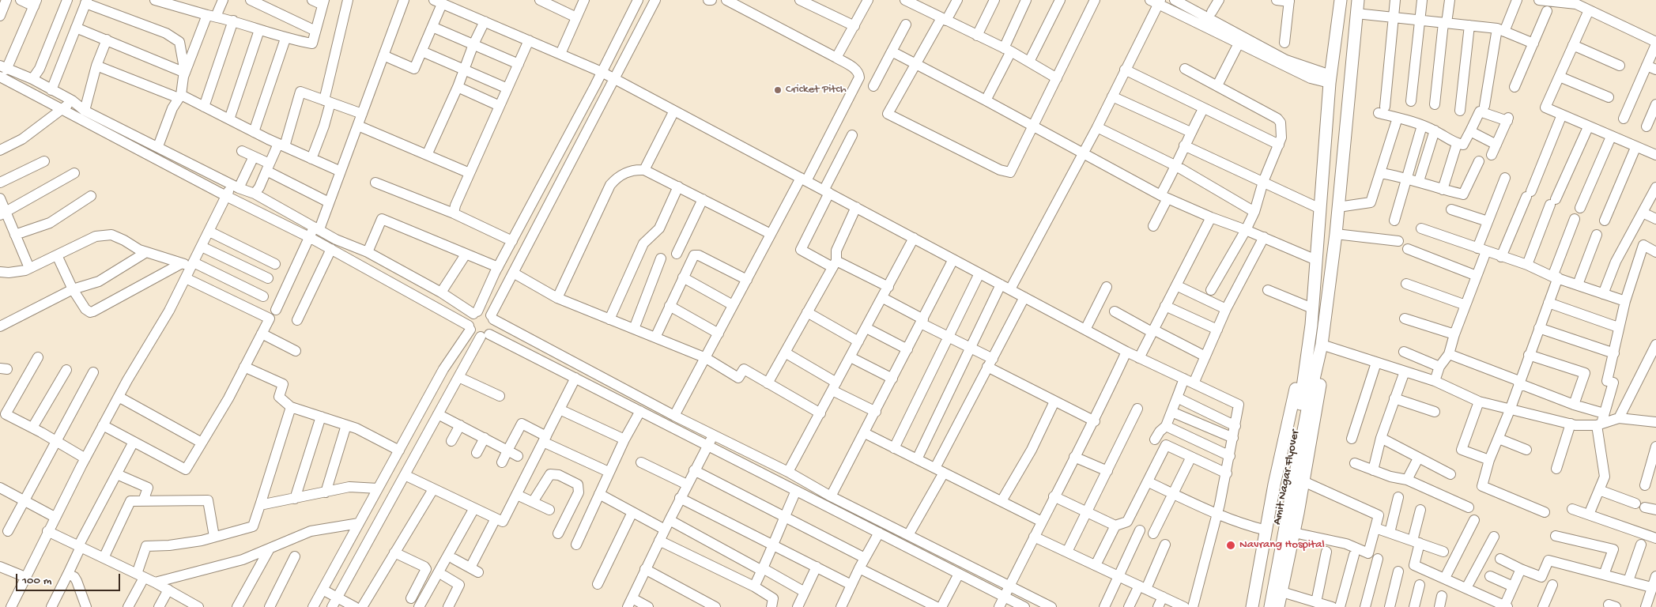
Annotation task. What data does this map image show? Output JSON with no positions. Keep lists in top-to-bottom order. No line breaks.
{"streets":{"main road":["Amit Nagar Flyover"]},"places":["Cricket Pitch","Navrang Hospital"],"scale_bar":"100 m"}
